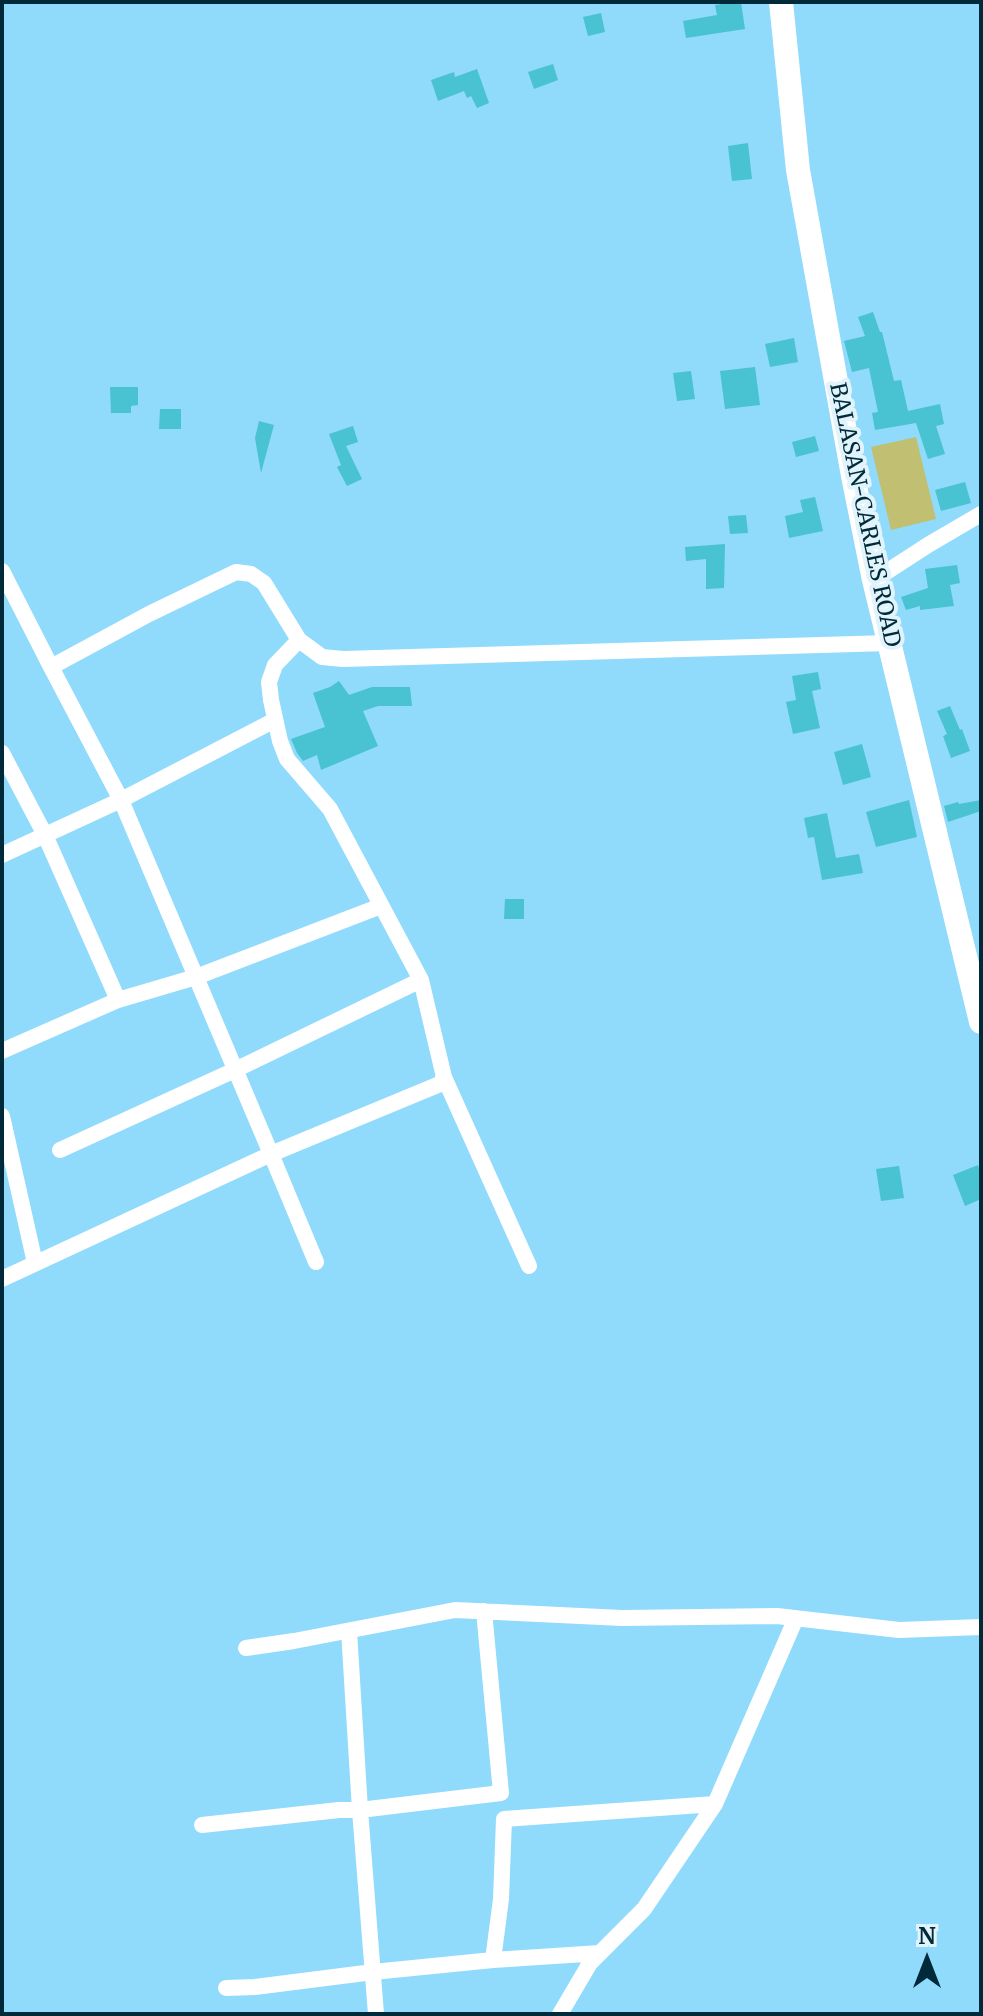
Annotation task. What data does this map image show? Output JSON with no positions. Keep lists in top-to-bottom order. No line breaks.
{"streets":{"main road":["BALASAN-CARLES ROAD"]},"north":"top"}
